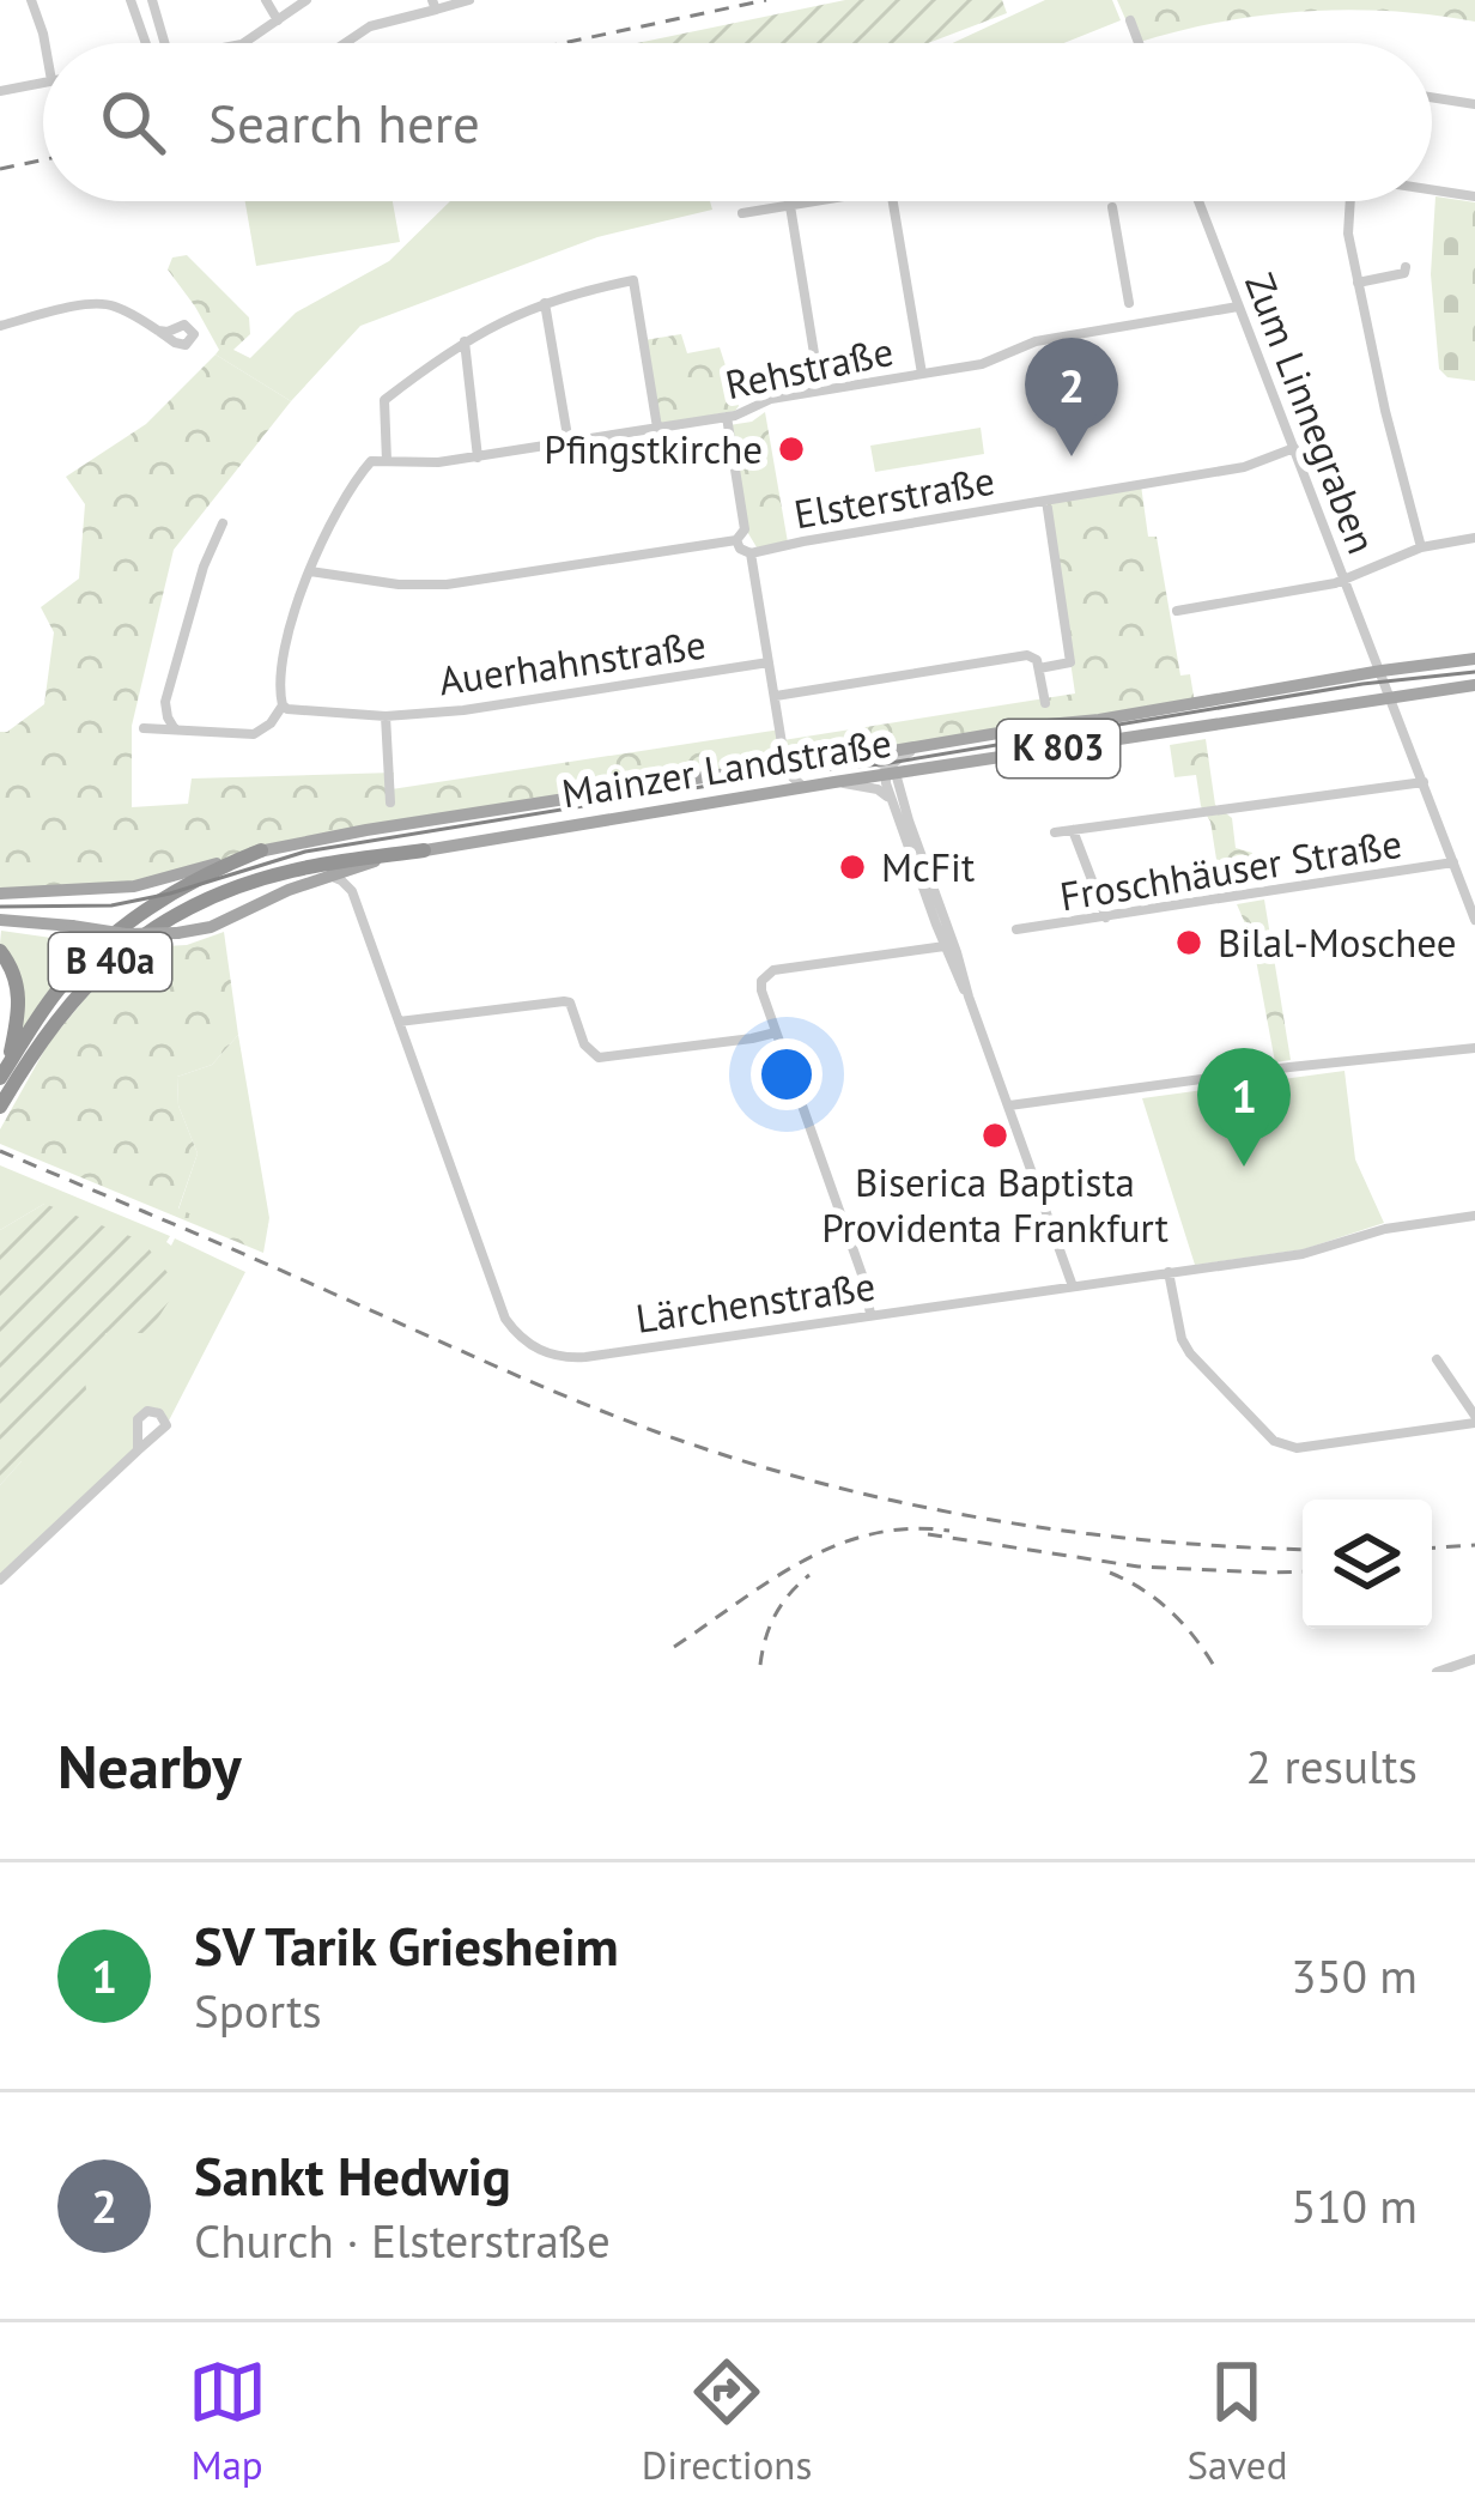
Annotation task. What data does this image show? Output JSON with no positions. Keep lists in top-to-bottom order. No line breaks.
{"streets":{"highway":["B 40a"],"main road":["K 803","Mainzer Landstraße"],"street":["Rehstraße","Zum Linnegraben","Elsterstraße","Auerhahnstraße","Froschhäuser Straße","Lärchenstraße"]},"crossings":[["Rehstraße","Zum Linnegraben"],["Zum Linnegraben","Elsterstraße"],["Zum Linnegraben","Mainzer Landstraße"],["Zum Linnegraben","Froschhäuser Straße"],["Mainzer Landstraße","B 40a"]],"places":["Pfingstkirche","McFit","Bilal-Moschee","Biserica Baptista Providenta Frankfurt"],"page":{"search":"Search here","pins":["2","1"],"heading":["Nearby","2 results"],"list":[{"mark":"1","name":"SV Tarik Griesheim","note":"Sports","value":"350 m"},{"mark":"2","name":"Sankt Hedwig","note":"Church · Elsterstraße","value":"510 m"}],"nav":["Map","Directions","Saved"]}}
